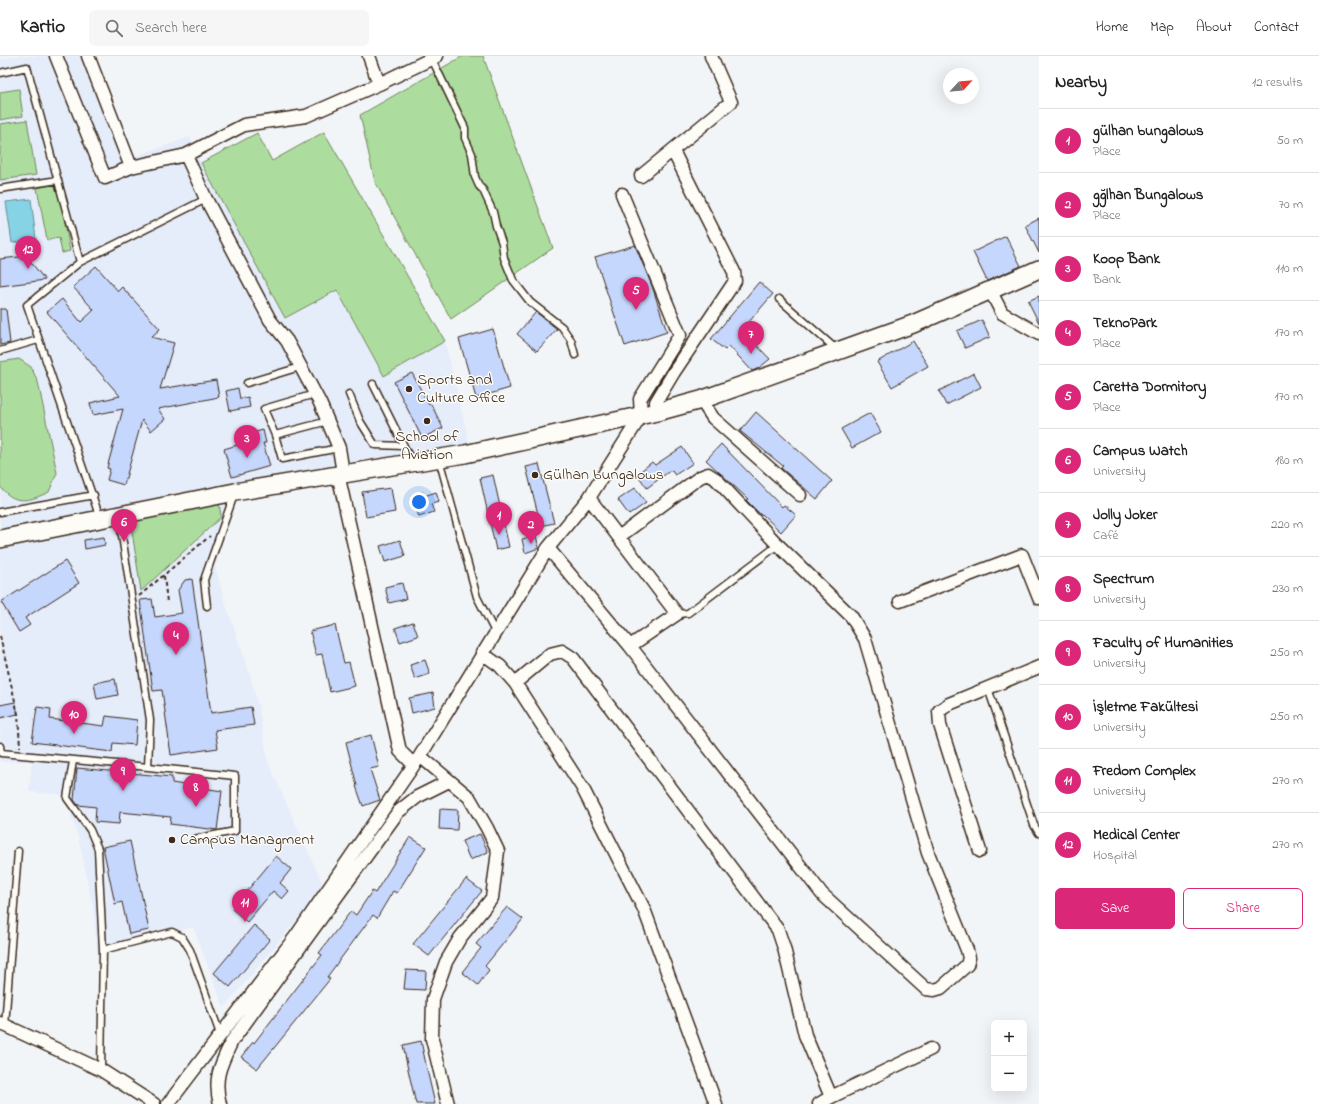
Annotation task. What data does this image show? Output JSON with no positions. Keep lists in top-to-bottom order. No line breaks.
{"places":["Sports and Culture Office","School of Aviation","Gülhan bungalows","Campus Managment"],"north":"top right","page":{"header":"Kartio","search":"Search here","nav":["Home","Map","About","Contact"],"heading":["Nearby","12 results"],"list":[{"mark":"1","name":"gülhan bungalows","note":"Place","value":"50 m"},{"mark":"2","name":"gğlhan Bungalows","note":"Place","value":"70 m"},{"mark":"3","name":"Koop Bank","note":"Bank","value":"110 m"},{"mark":"4","name":"TeknoPark","note":"Place","value":"170 m"},{"mark":"5","name":"Caretta Dormitory","note":"Place","value":"170 m"},{"mark":"6","name":"Campus Watch","note":"University","value":"180 m"},{"mark":"7","name":"Jolly Joker","note":"Café","value":"220 m"},{"mark":"8","name":"Spectrum","note":"University","value":"230 m"},{"mark":"9","name":"Faculty of Humanities","note":"University","value":"250 m"},{"mark":"10","name":"İşletme Fakültesi","note":"University","value":"250 m"},{"mark":"11","name":"Fredom Complex","note":"University","value":"270 m"},{"mark":"12","name":"Medical Center","note":"Hospital","value":"270 m"}],"pins":["12","5","7","3","1","6","2","4","10","9","8","11"],"buttons":["Save","Share"],"map_buttons":["+","−"]}}
